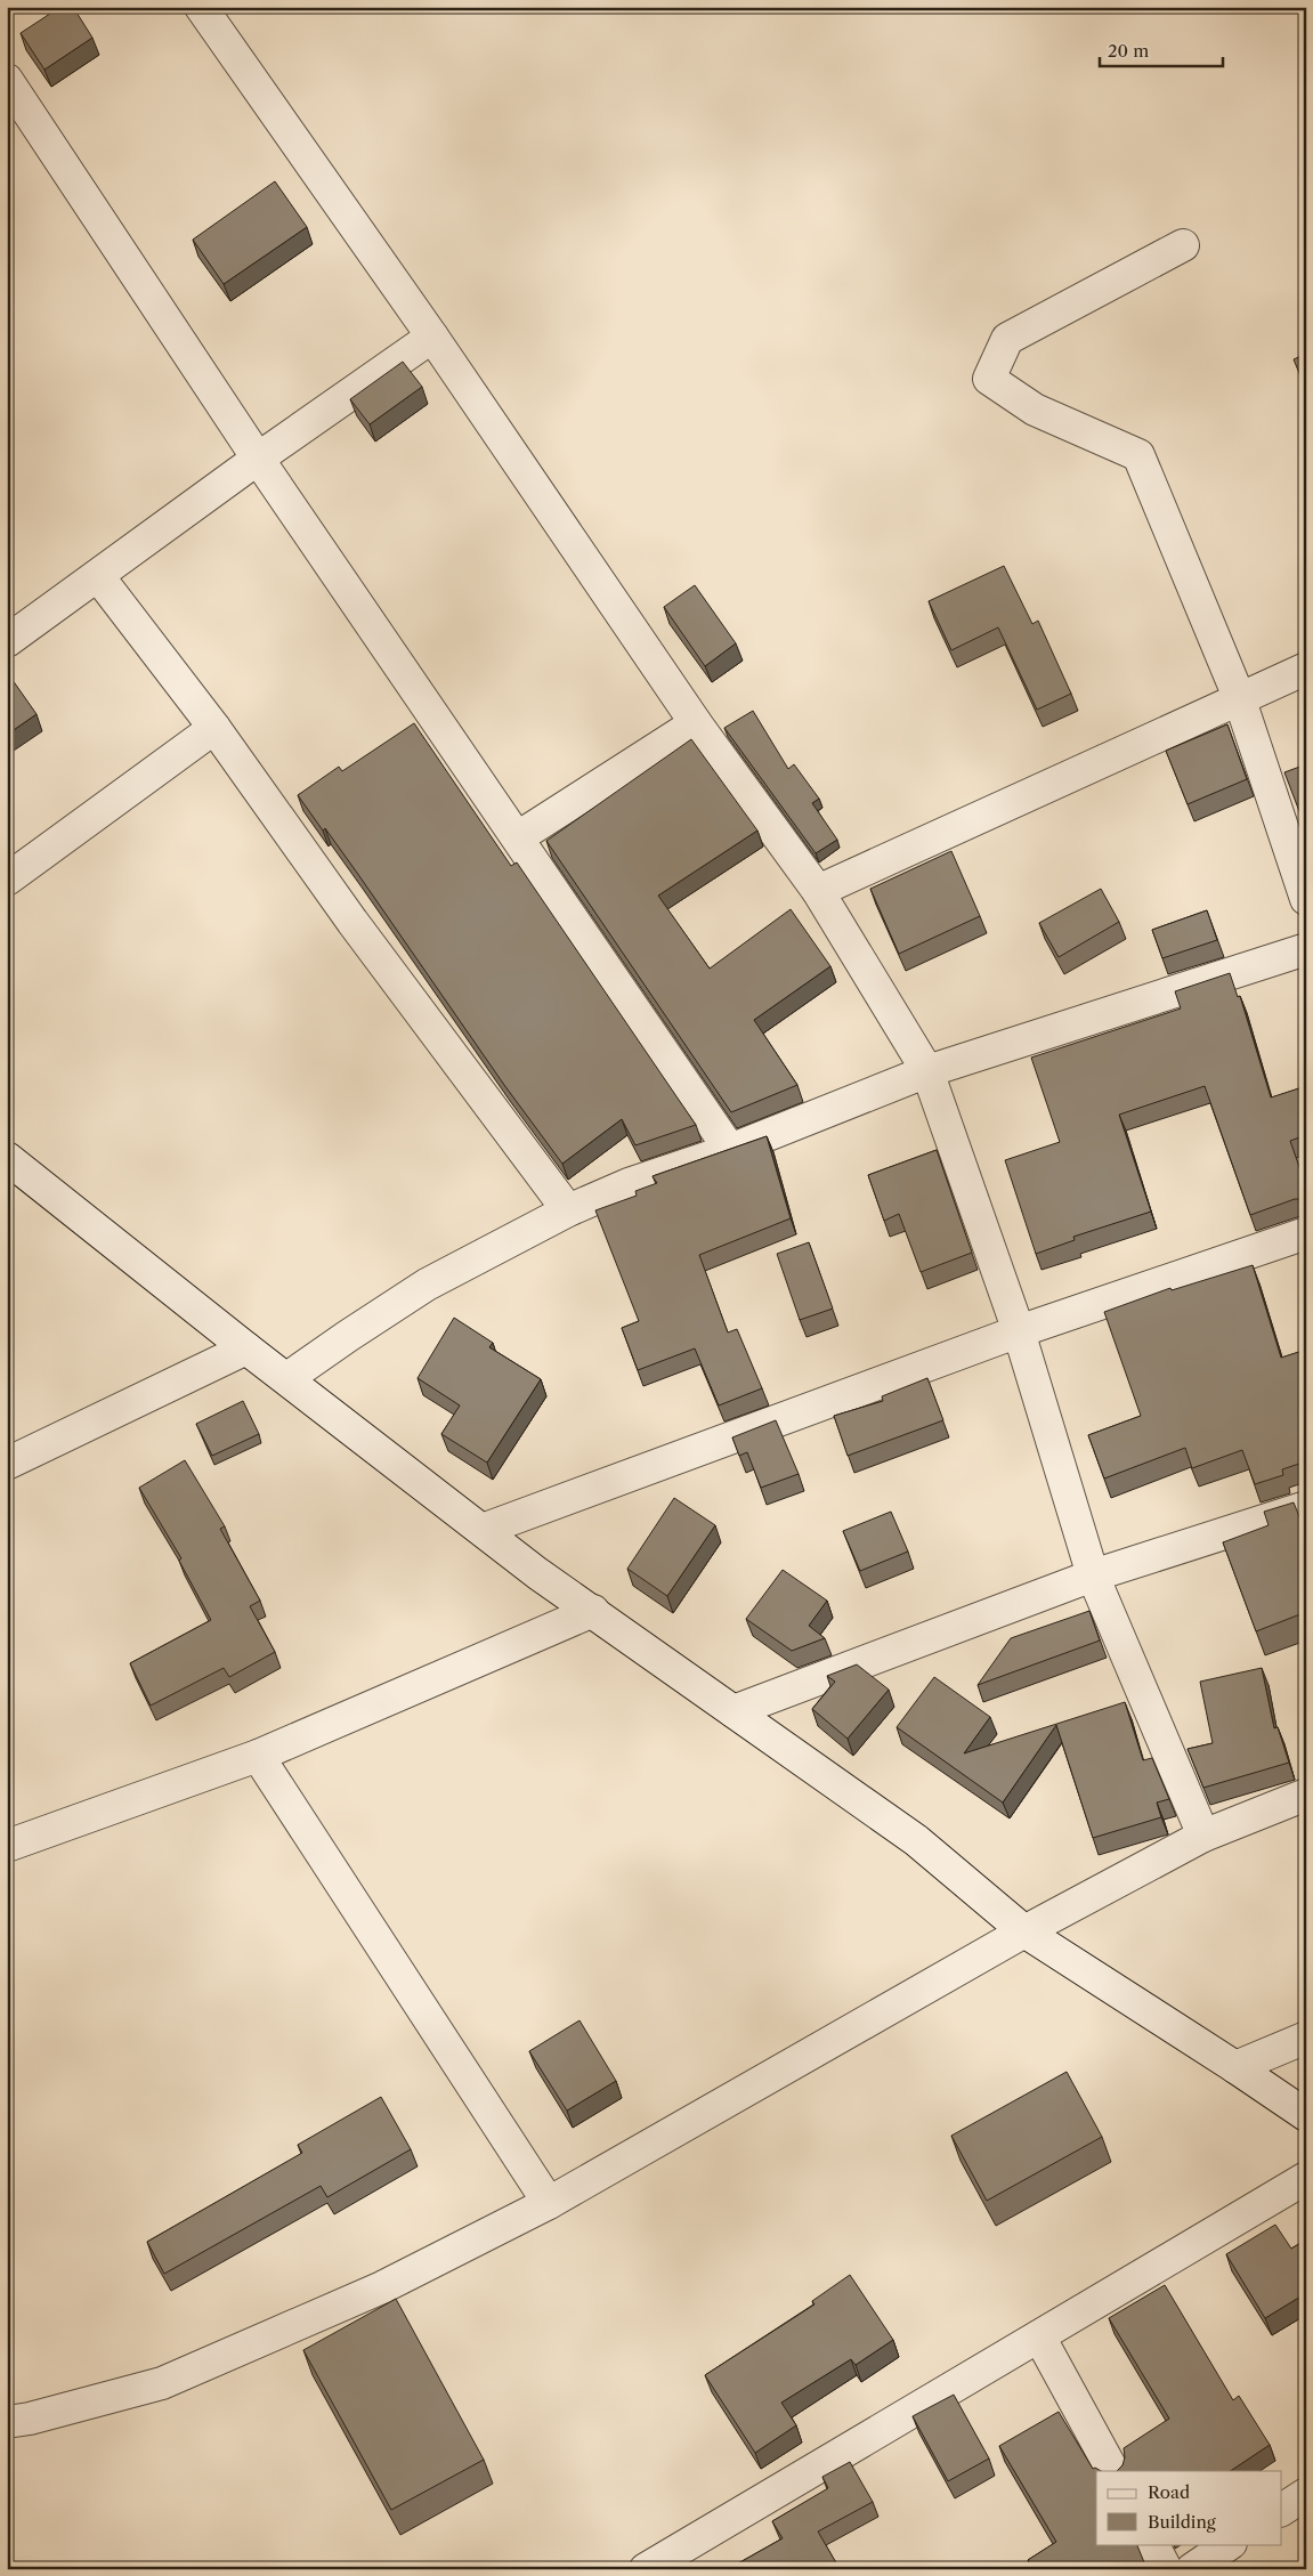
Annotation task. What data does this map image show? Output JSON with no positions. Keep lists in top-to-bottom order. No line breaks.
{"legend":["Road","Building"],"scale_bar":"20 m"}
